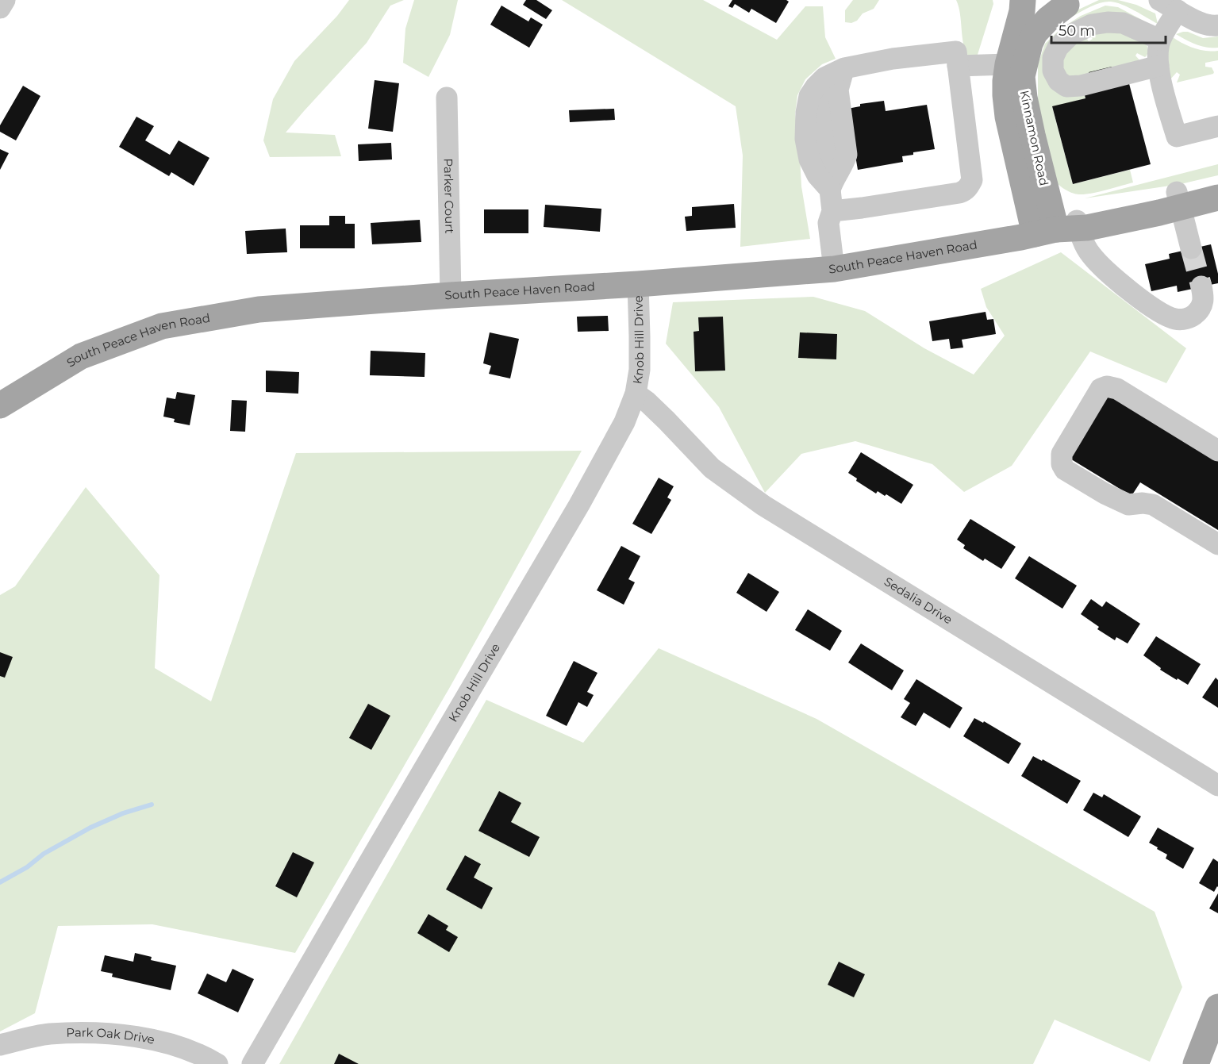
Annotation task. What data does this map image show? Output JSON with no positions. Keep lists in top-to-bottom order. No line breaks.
{"streets":{"main road":["Kinnamon Road","South Peace Haven Road"],"street":["Parker Court","Knob Hill Drive","Sedalia Drive","Park Oak Drive"]},"crossings":[["Kinnamon Road","South Peace Haven Road"],["Parker Court","South Peace Haven Road"],["South Peace Haven Road","Knob Hill Drive"],["Knob Hill Drive","Sedalia Drive"]],"scale_bar":"50 m"}
